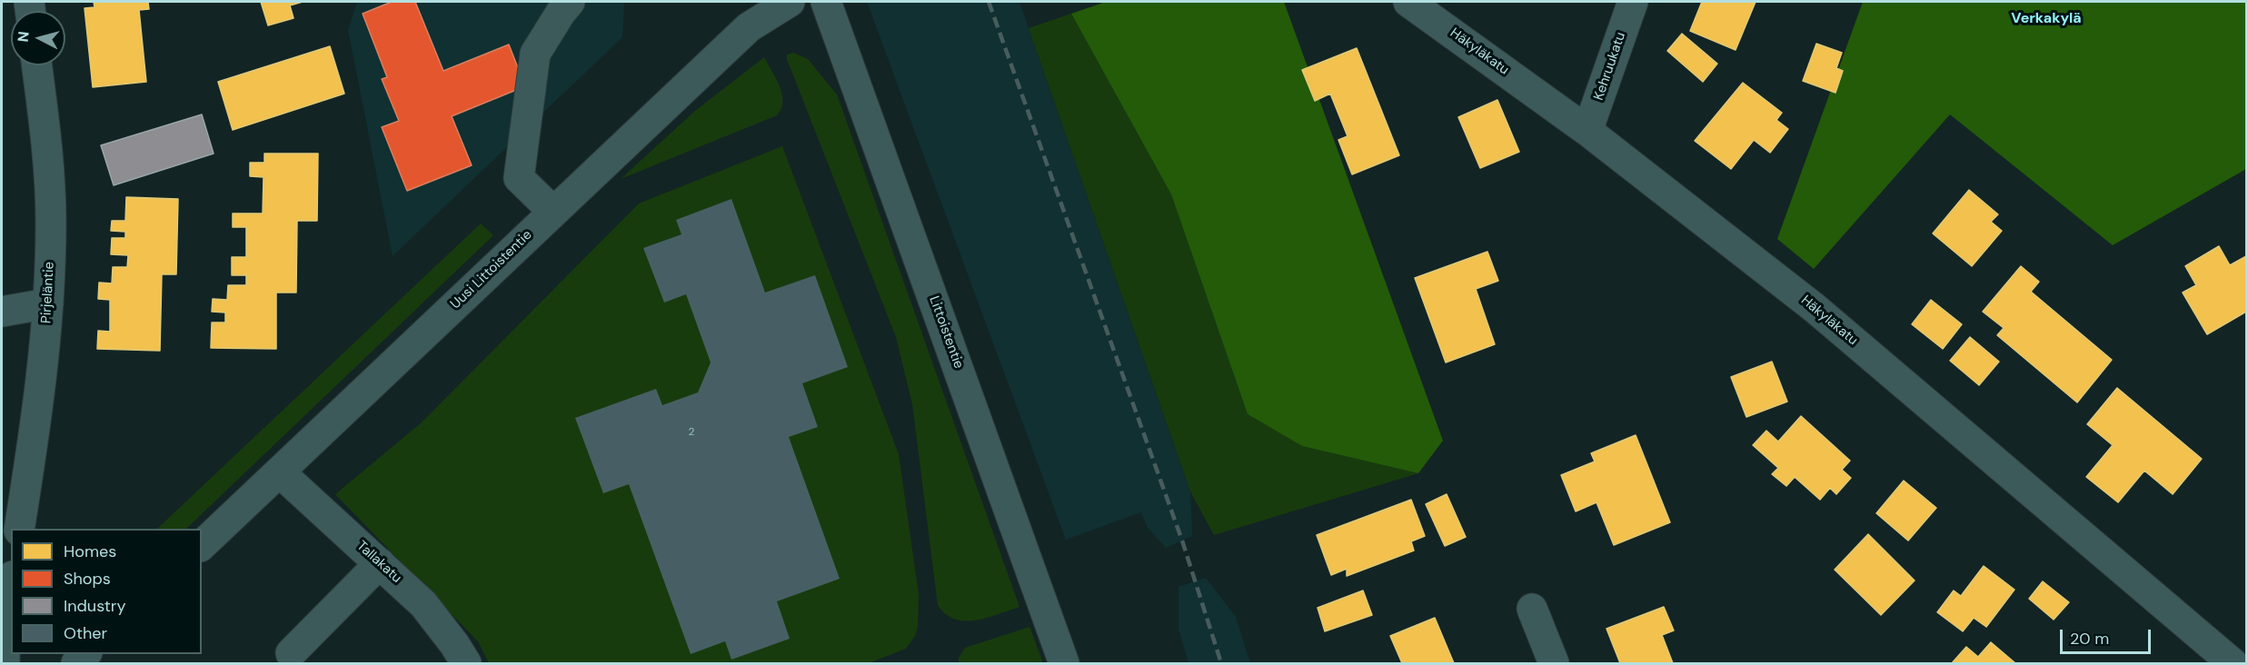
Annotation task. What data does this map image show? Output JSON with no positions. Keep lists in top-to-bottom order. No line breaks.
{"streets":{"street":["Häkyläkatu","Kehruukatu","Uusi Littoistentie","Pirjeläntie","Littoistentie","Tallakatu"]},"crossings":[["Häkyläkatu","Kehruukatu"],["Uusi Littoistentie","Tallakatu"]],"districts":["Verkakylä"],"house_numbers":["2"],"legend":["Homes","Shops","Industry","Other"],"scale_bar":"20 m","north":"left"}
